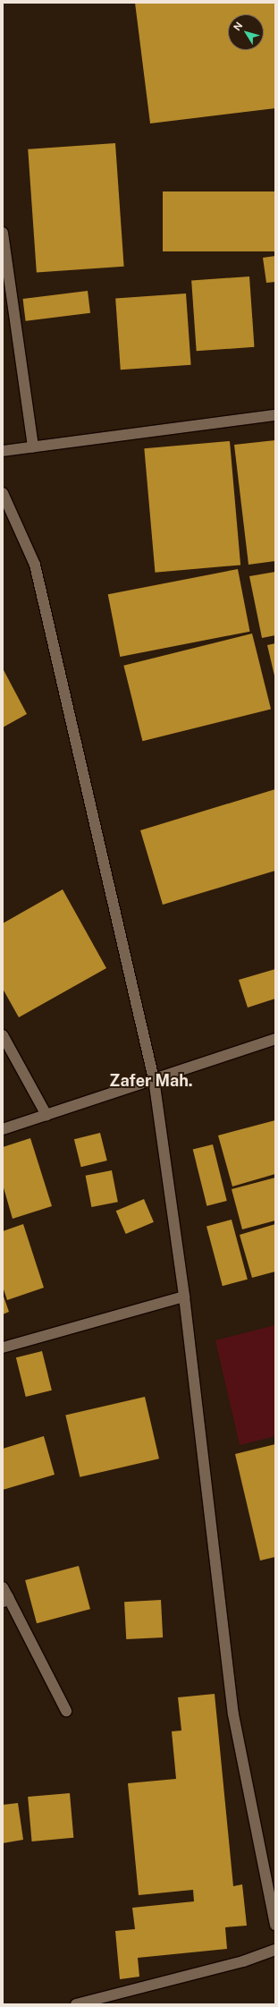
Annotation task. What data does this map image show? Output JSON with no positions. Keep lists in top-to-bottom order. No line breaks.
{"districts":["Zafer Mah."],"north":"top left"}
